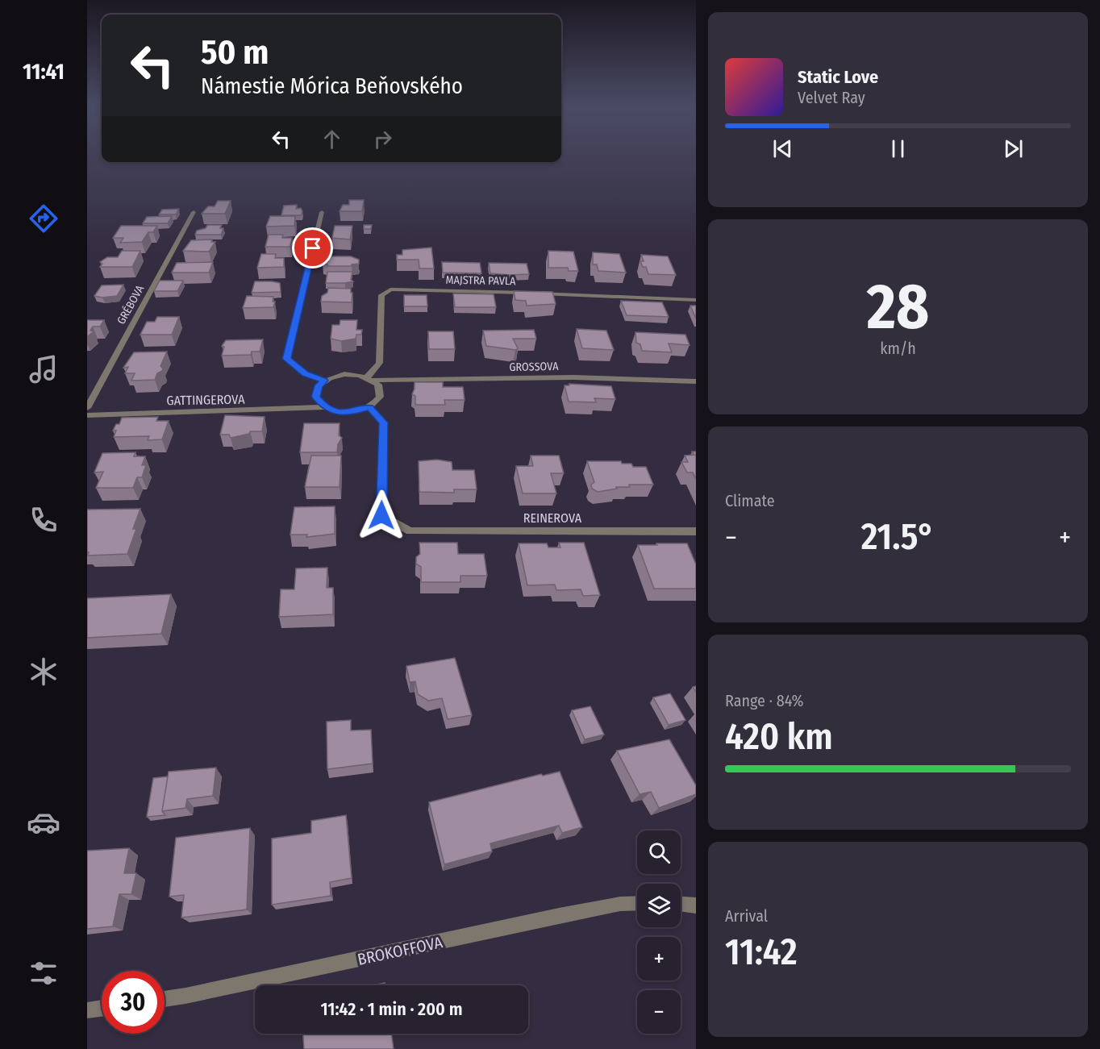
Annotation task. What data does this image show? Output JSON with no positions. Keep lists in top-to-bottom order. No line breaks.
{"streets":{"street":["MAJSTRA PAVLA","GRÉBOVA","GROSSOVA","GATTINGEROVA","REINEROVA","BROKOFFOVA"]},"crossings":[["MAJSTRA PAVLA","GROSSOVA"],["MAJSTRA PAVLA","GATTINGEROVA"],["MAJSTRA PAVLA","REINEROVA"],["GROSSOVA","GATTINGEROVA"],["GROSSOVA","REINEROVA"],["GATTINGEROVA","REINEROVA"]],"page":{"tabs":"11:41","turn":["50 m","Námestie Mórica Beňovského"],"song":["Static Love","Velvet Ray"],"tile":[["28","km/h"],"Climate",["Range · 84%","420 km"],["Arrival","11:42"]],"heat":["−","21.5°","+"],"map_buttons":["+","−"],"limit":"30","trip":"11:42 · 1 min · 200 m"}}
